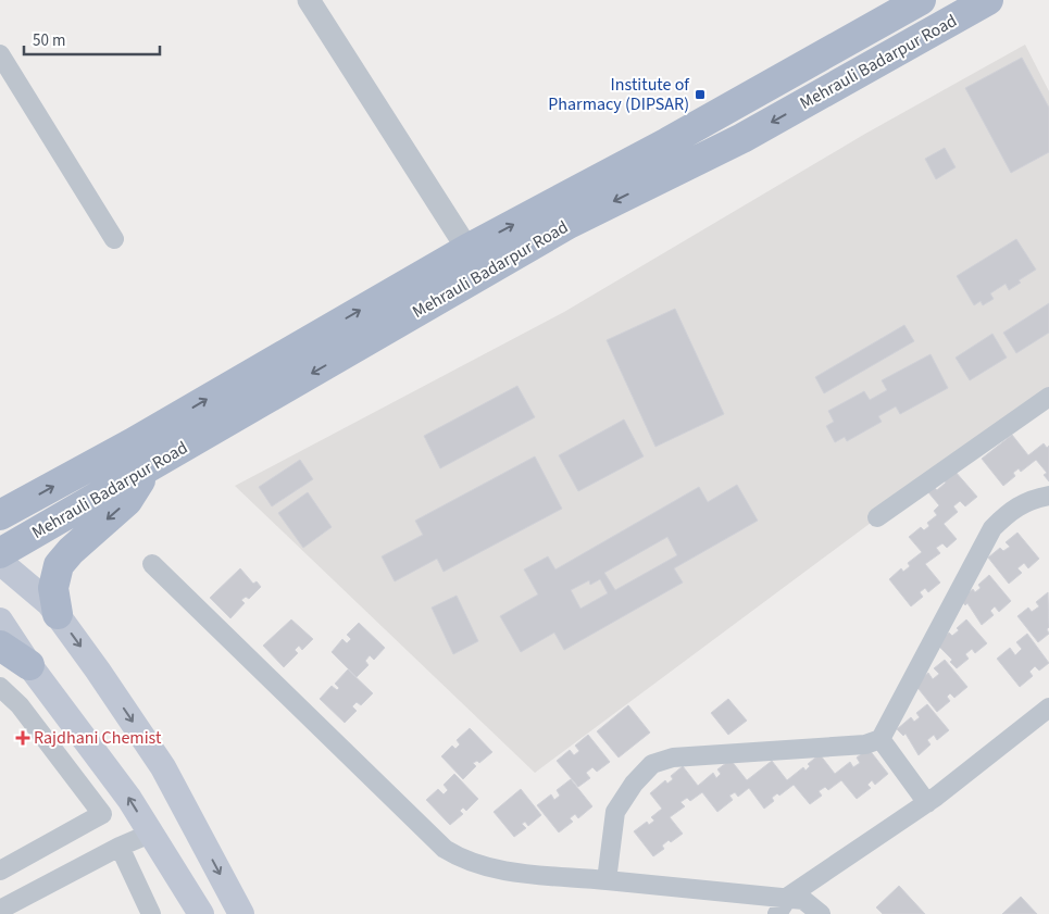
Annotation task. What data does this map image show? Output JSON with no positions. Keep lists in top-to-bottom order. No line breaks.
{"streets":{"main road":["Mehrauli Badarpur Road"]},"places":{"transit":["Institute of Pharmacy (DIPSAR)"],"health":["Rajdhani Chemist"]},"scale_bar":"50 m"}
